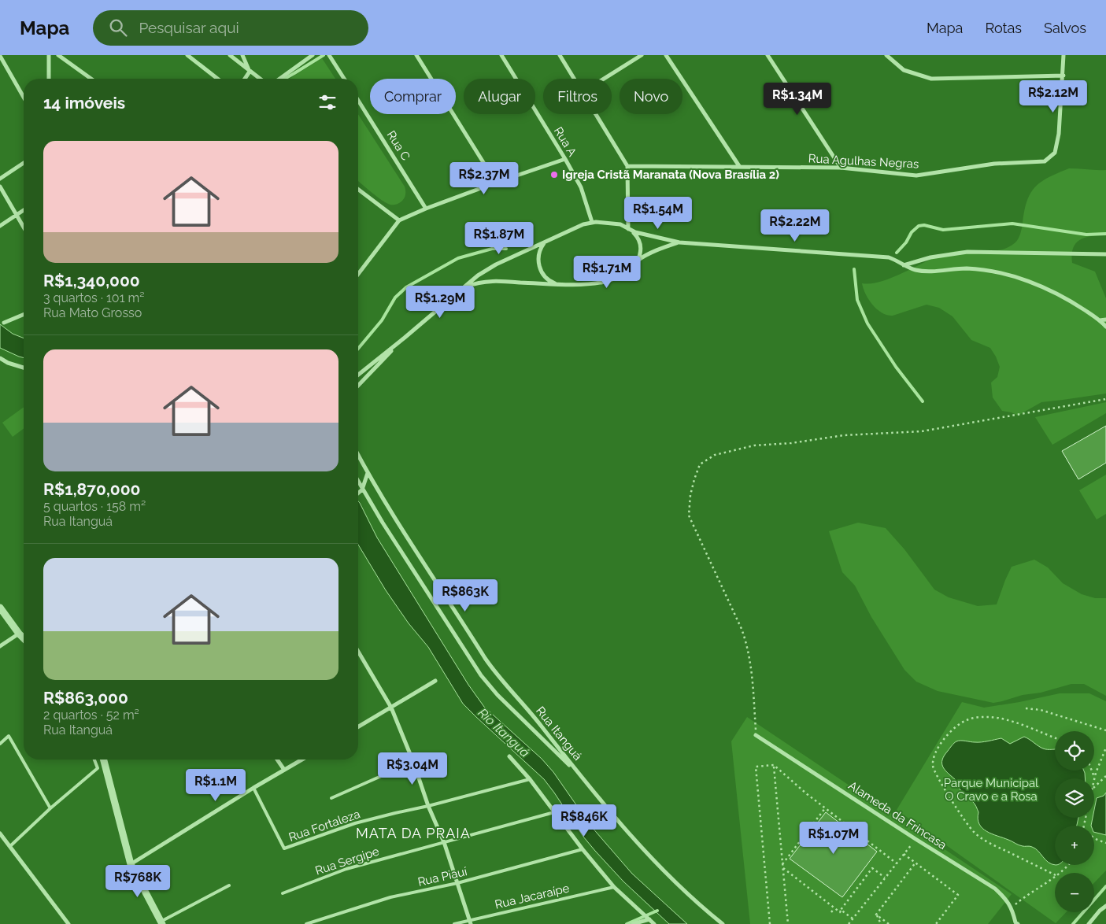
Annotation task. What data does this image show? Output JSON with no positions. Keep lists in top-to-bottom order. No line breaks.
{"streets":{"street":["Rua A","Rua C","Rua Agulhas Negras","Rua Itanguá","Alameda da Frincasa"],"lane":["Rua Fortaleza","Rua Sergipe","Rua Piauí","Rua Jacaraípe"]},"districts":["MATA DA PRAIA"],"water":["Rio Itanguá"],"parks":["Parque Municipal O Cravo e a Rosa"],"places":["Igreja Cristã Maranata (Nova Brasília 2)"],"page":{"header":"Mapa","search":"Pesquisar aqui","nav":["Mapa","Rotas","Salvos"],"chip":["Comprar","Alugar","Filtros","Novo"],"heading":"14 imóveis","price":["R$2.12M","R$1.34M","R$2.37M","R$1.54M","R$2.22M","R$1.87M","R$1.71M","R$1.29M","R$863K","R$3.04M","R$1.1M","R$846K","R$1.07M","R$768K"],"list":[{"name":"R$1,340,000","note":"3 quartos · 101 m² · Rua Mato Grosso"},{"name":"R$1,870,000","note":"5 quartos · 158 m² · Rua Itanguá"},{"name":"R$863,000","note":"2 quartos · 52 m² · Rua Itanguá"}],"map_buttons":["+","−"]}}
